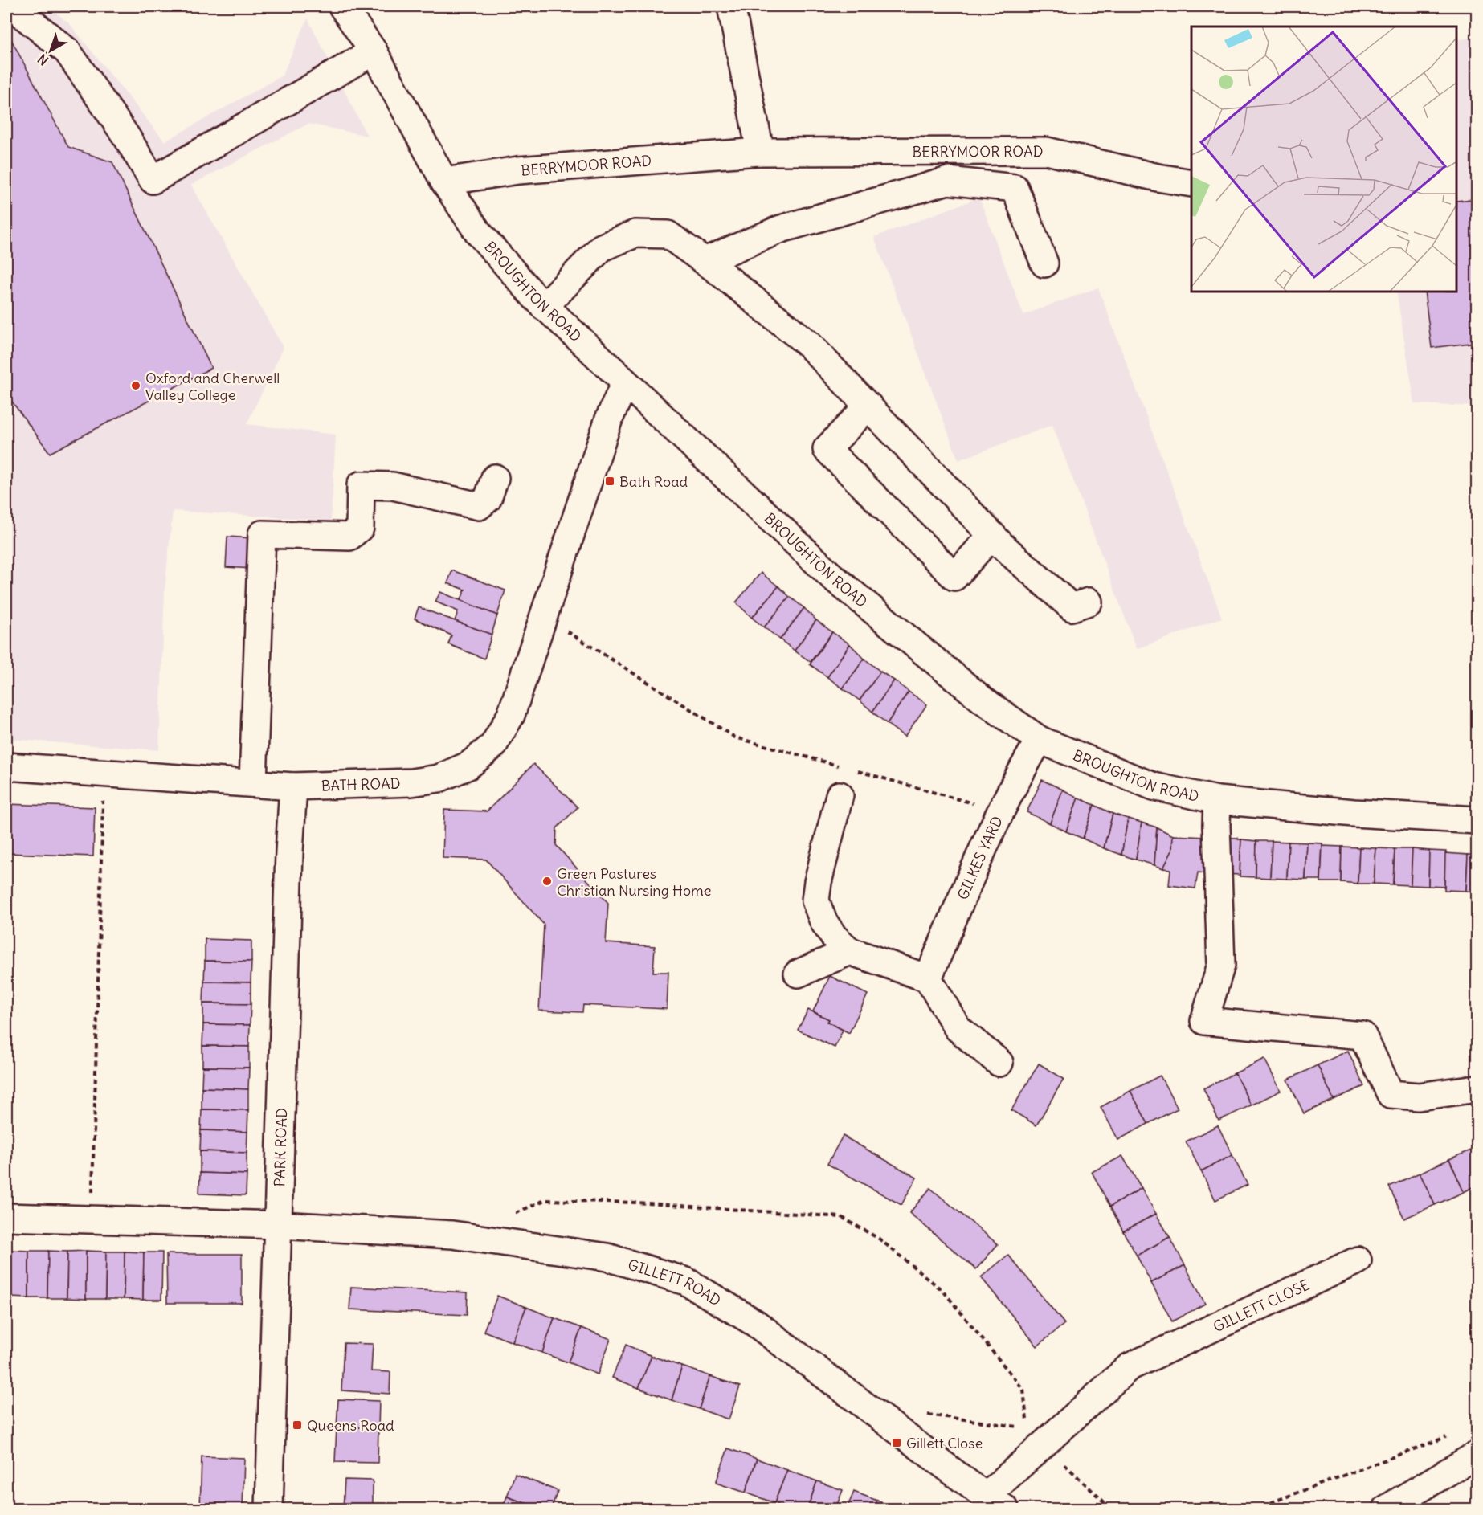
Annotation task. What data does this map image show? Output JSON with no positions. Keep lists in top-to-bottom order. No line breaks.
{"streets":{"street":["BERRYMOOR ROAD","BROUGHTON ROAD","BATH ROAD","GILKES YARD","PARK ROAD","GILLETT ROAD","GILLETT CLOSE"]},"crossings":[["BERRYMOOR ROAD","BROUGHTON ROAD"],["BROUGHTON ROAD","BATH ROAD"],["BROUGHTON ROAD","GILKES YARD"],["BATH ROAD","PARK ROAD"],["PARK ROAD","GILLETT ROAD"],["GILLETT ROAD","GILLETT CLOSE"]],"places":{"other":["Oxford and Cherwell Valley College","Green Pastures Christian Nursing Home"],"transit":["Bath Road","Queens Road","Gillett Close"]},"north":"bottom left"}
